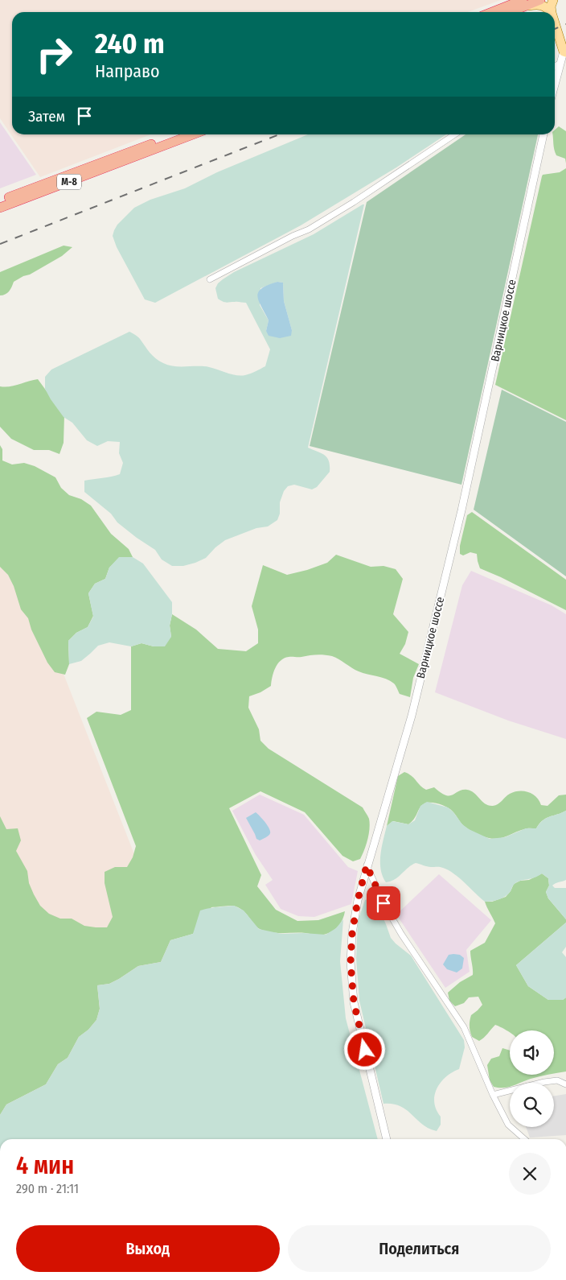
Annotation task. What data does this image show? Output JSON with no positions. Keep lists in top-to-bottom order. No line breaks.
{"streets":{"highway":["М-8"],"street":["Варницкое шоссе"]},"page":{"turn":["240 m","Направо"],"then":"Затем","heading":["4 мин","290 m · 21:11"],"buttons":["Выход","Поделиться"]}}
